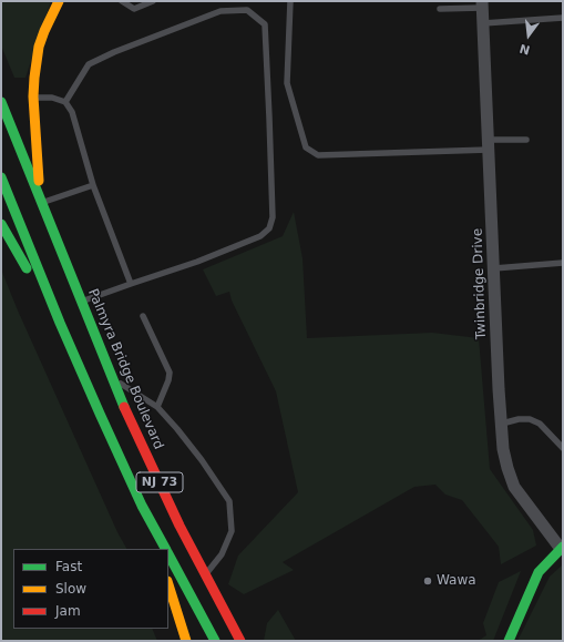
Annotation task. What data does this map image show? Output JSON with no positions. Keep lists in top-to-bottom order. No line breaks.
{"streets":{"main road":["Palmyra Bridge Boulevard","NJ 73"],"street":["Twinbridge Drive"]},"places":["Wawa"],"legend":["Fast","Slow","Jam"],"north":"bottom"}
